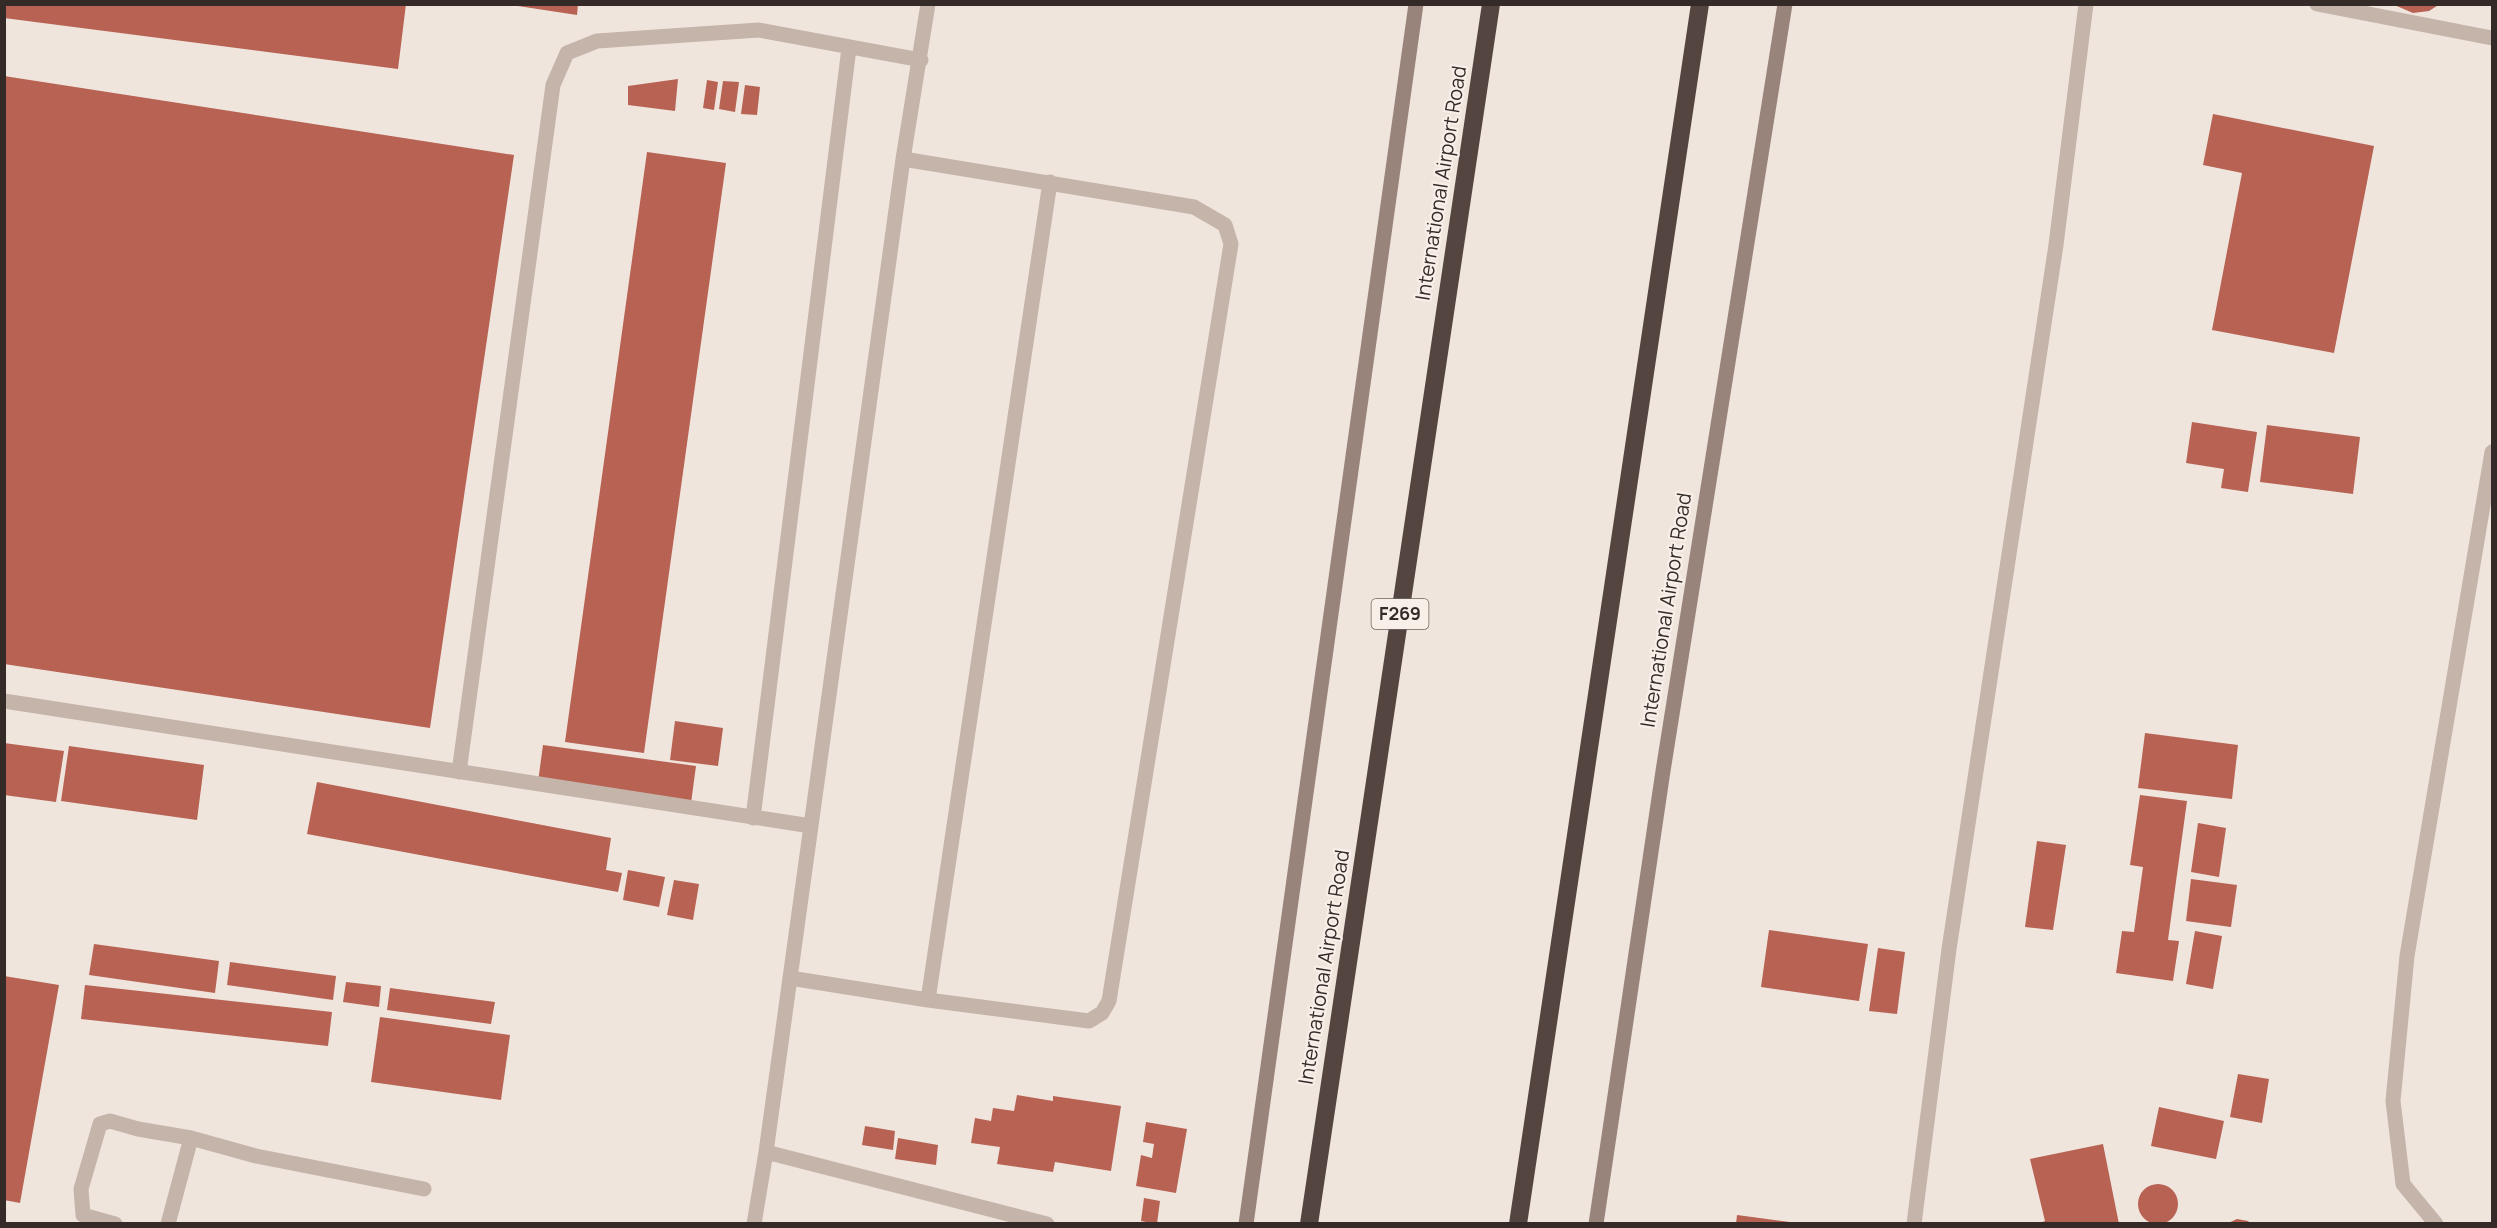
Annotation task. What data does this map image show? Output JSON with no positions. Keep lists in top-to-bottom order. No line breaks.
{"streets":{"highway":["International Airport Road","F269"]}}
